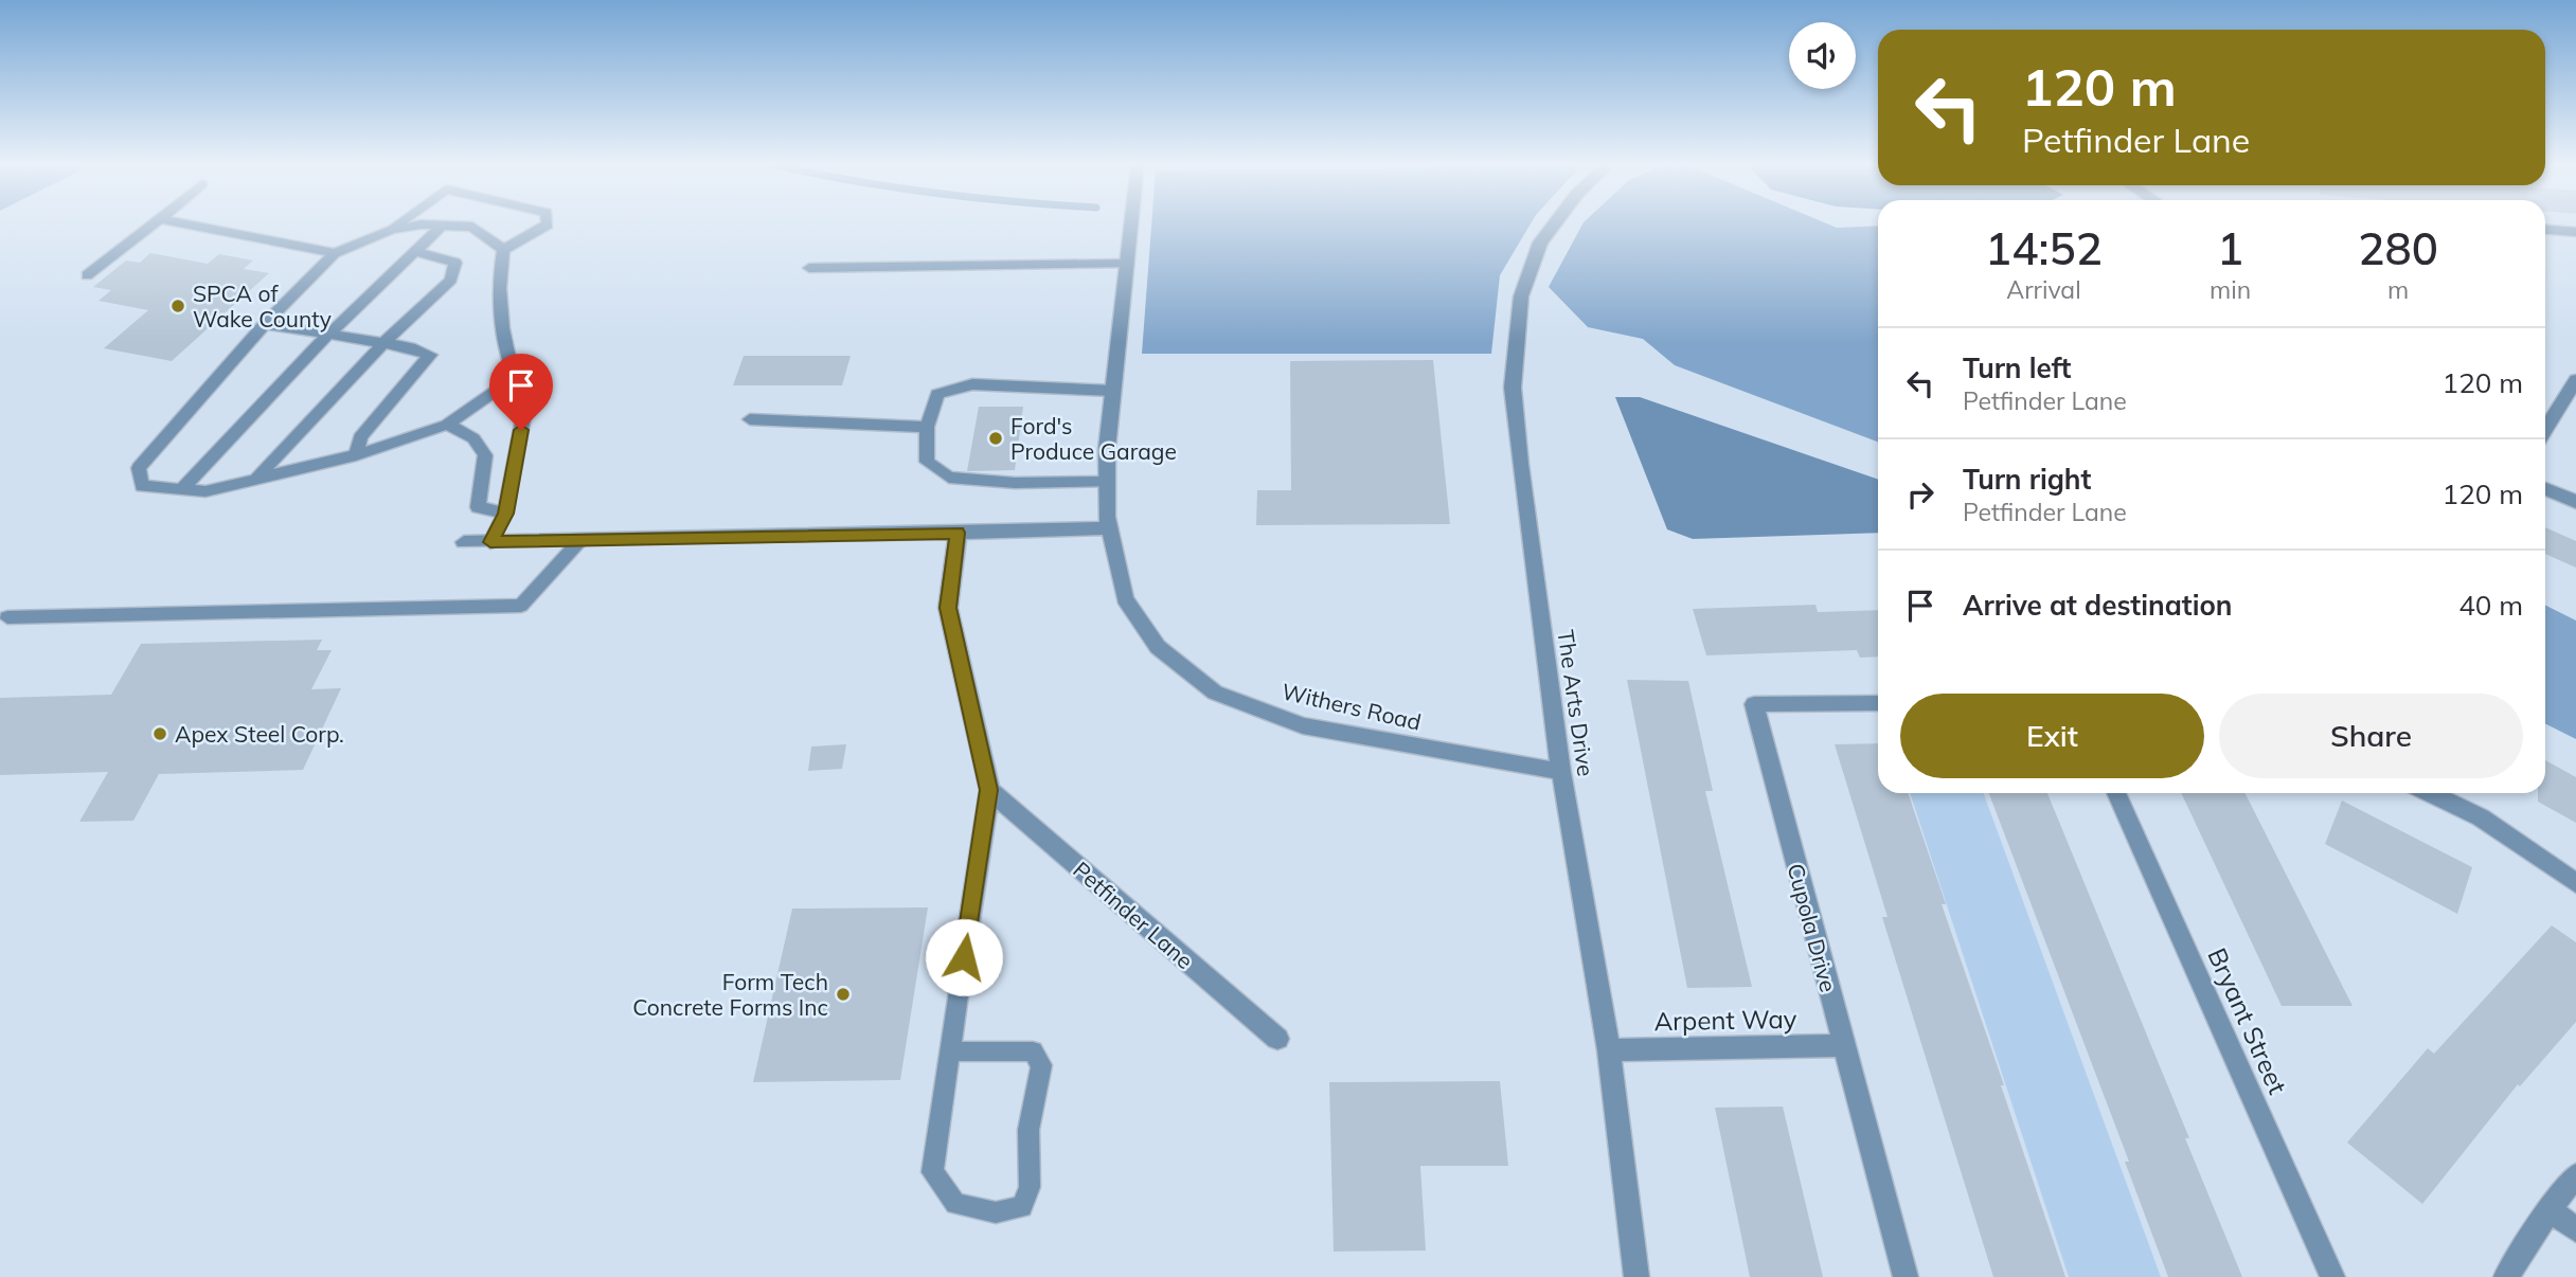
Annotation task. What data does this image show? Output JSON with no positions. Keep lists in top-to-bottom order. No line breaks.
{"streets":{"street":["The Arts Drive","Withers Road","Petfinder Lane","Cupola Drive","Arpent Way","Bryant Street"]},"crossings":[["The Arts Drive","Withers Road"],["The Arts Drive","Arpent Way"],["Cupola Drive","Arpent Way"]],"places":["SPCA of Wake County","Ford's Produce Garage","Apex Steel Corp.","Form Tech Concrete Forms Inc"],"page":{"turn":["120 m","Petfinder Lane"],"eta":["14:52","Arrival","1","min","280","m"],"list":[{"name":"Turn left","note":"Petfinder Lane","value":"120 m"},{"name":"Turn right","note":"Petfinder Lane","value":"120 m"},{"name":"Arrive at destination","value":"40 m"}],"buttons":["Exit","Share"]}}
